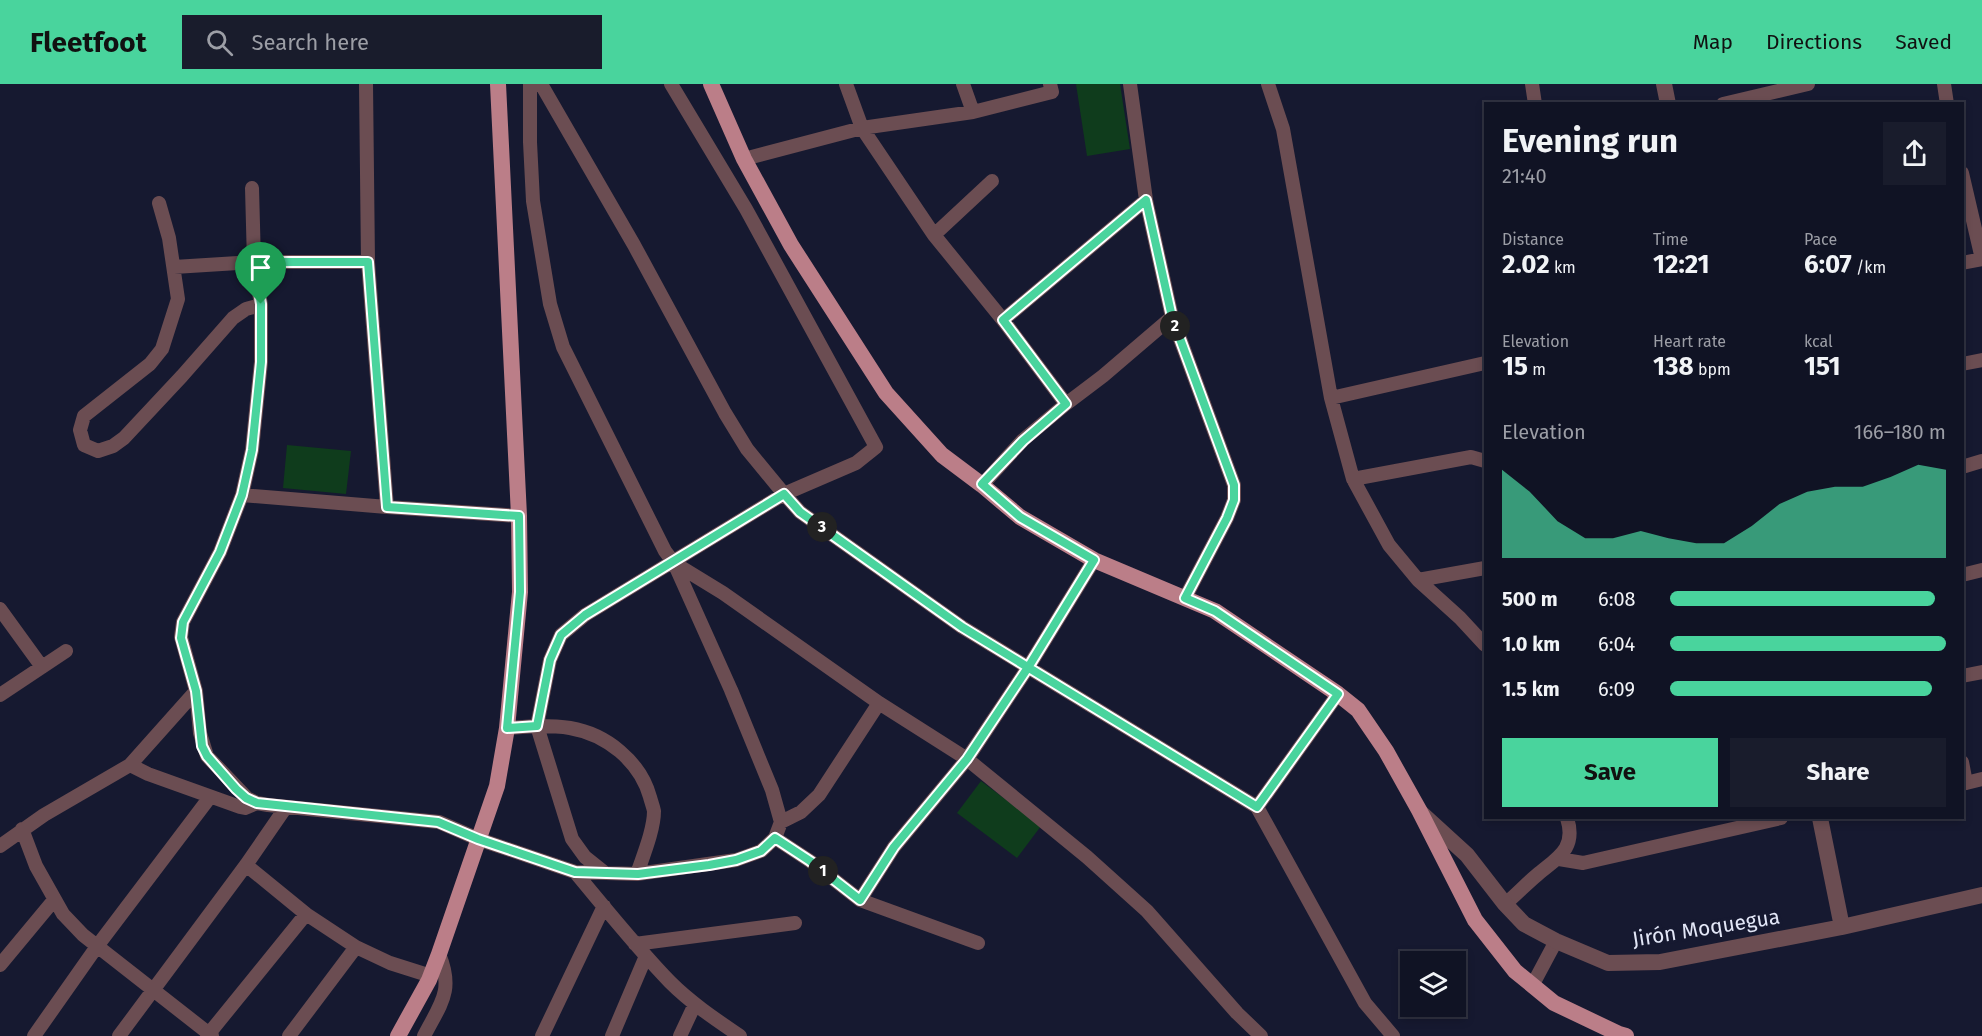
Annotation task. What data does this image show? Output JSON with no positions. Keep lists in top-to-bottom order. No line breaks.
{"streets":{"street":["Jirón Moquegua"]},"page":{"header":"Fleetfoot","search":"Search here","nav":["Map","Directions","Saved"],"heading":["Evening run","21:40"],"stats":[["Distance","2.02 km"],["Time","12:21"],["Pace","6:07 /km"],["Elevation","15 m"],["Heart rate","138 bpm"],["kcal","151"]],"pins":["2","3","1"],"chart":["Elevation","166–180 m"],"list":[{"name":"500 m","note":"6:08"},{"name":"1.0 km","note":"6:04"},{"name":"1.5 km","note":"6:09"}],"buttons":["Save","Share"]}}
